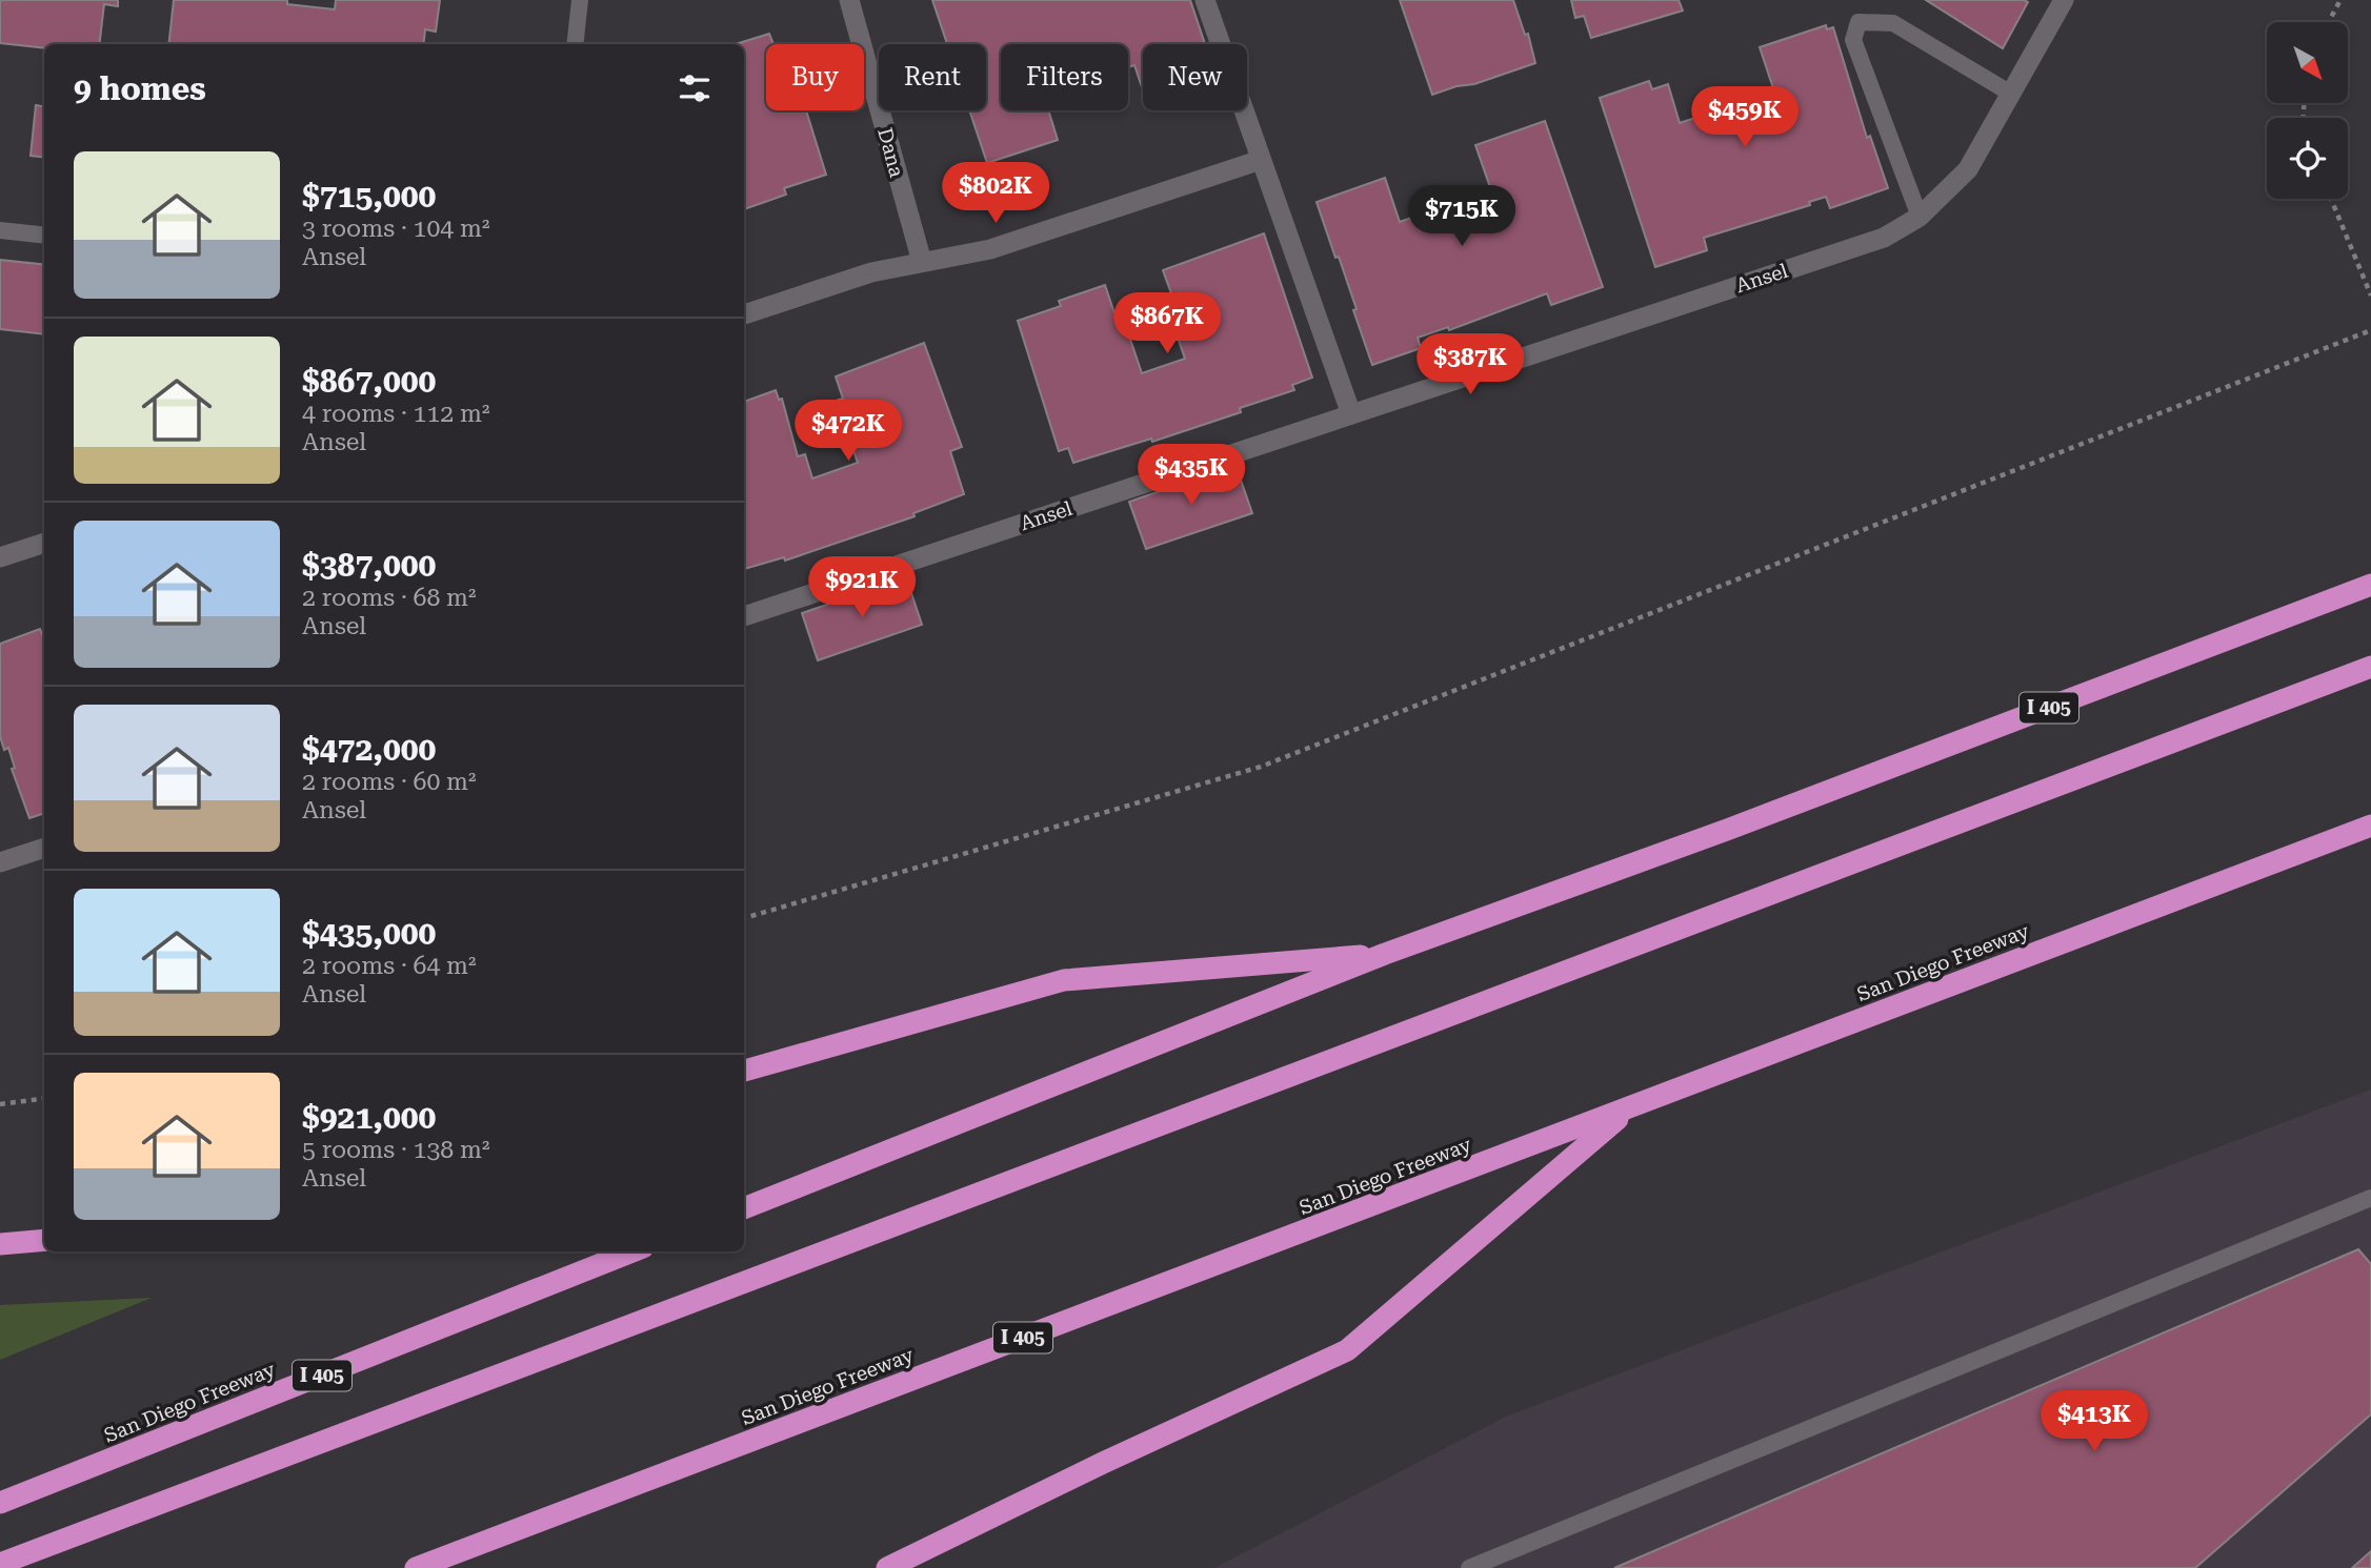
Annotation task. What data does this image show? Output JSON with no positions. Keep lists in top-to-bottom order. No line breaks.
{"streets":{"highway":["I 405","San Diego Freeway"],"street":["Dana","Ansel"]},"north":"bottom right","page":{"chip":["Buy","Rent","Filters","New"],"heading":"9 homes","price":["$459K","$802K","$715K","$867K","$387K","$472K","$435K","$921K","$413K"],"list":[{"name":"$715,000","note":"3 rooms · 104 m² · Ansel"},{"name":"$867,000","note":"4 rooms · 112 m² · Ansel"},{"name":"$387,000","note":"2 rooms · 68 m² · Ansel"},{"name":"$472,000","note":"2 rooms · 60 m² · Ansel"},{"name":"$435,000","note":"2 rooms · 64 m² · Ansel"},{"name":"$921,000","note":"5 rooms · 138 m² · Ansel"}]}}
